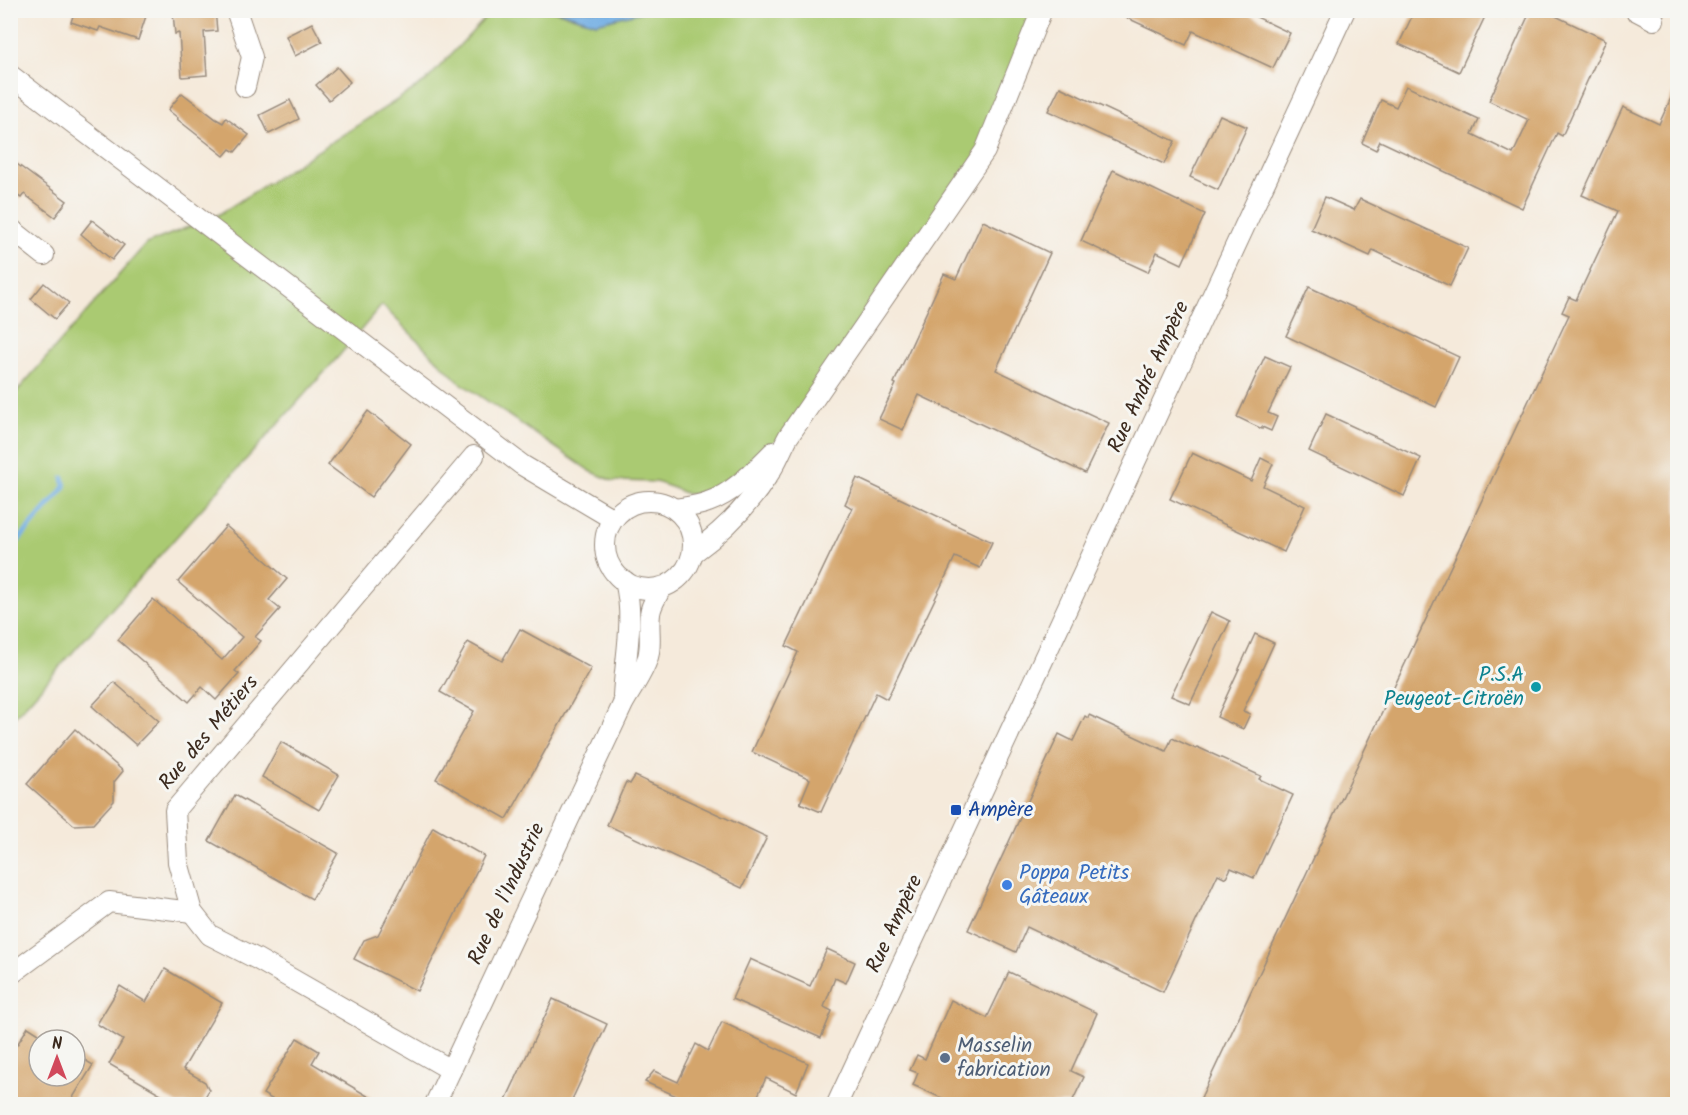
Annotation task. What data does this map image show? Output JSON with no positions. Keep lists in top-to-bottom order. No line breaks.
{"streets":{"street":["Rue André Ampère","Rue des Métiers","Rue de l'Industrie","Rue Ampère"]},"crossings":[["Rue André Ampère","Rue Ampère"],["Rue des Métiers","Rue de l'Industrie"]],"places":{"other":["P.S.A Peugeot-Citroën","Poppa Petits Gâteaux","Masselin fabrication"],"transit":["Ampère"]},"north":"top"}
